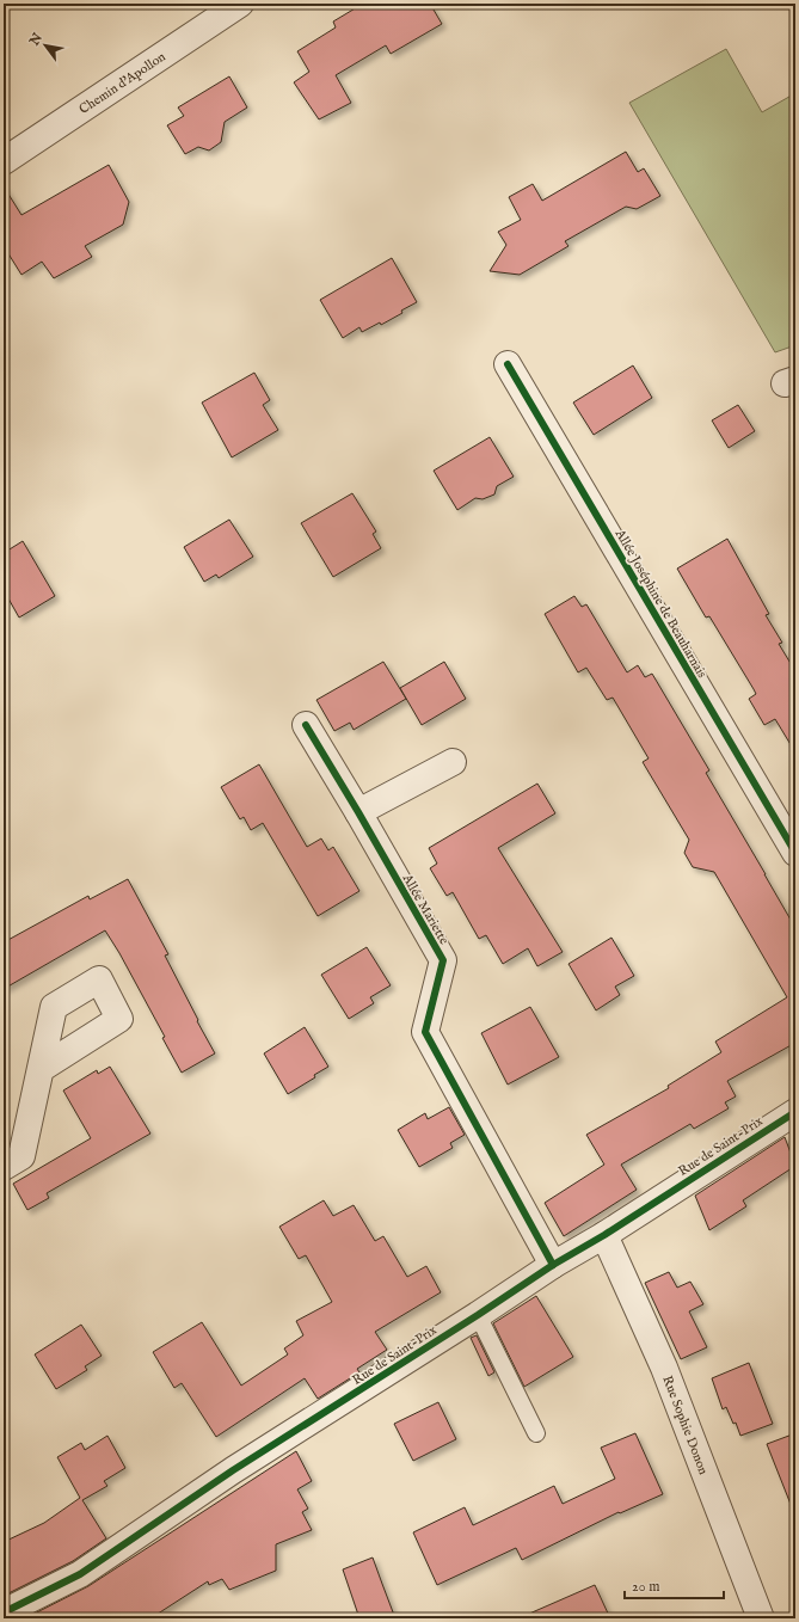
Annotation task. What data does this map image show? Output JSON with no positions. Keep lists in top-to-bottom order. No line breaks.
{"streets":{"street":["Chemin d'Apollon","Allée Joséphine de Beauharnais","Allée Mariette","Rue de Saint-Prix","Rue Sophie Donon"]},"crossings":[["Allée Mariette","Rue de Saint-Prix"],["Rue de Saint-Prix","Rue Sophie Donon"]],"scale_bar":"20 m","north":"top left"}
